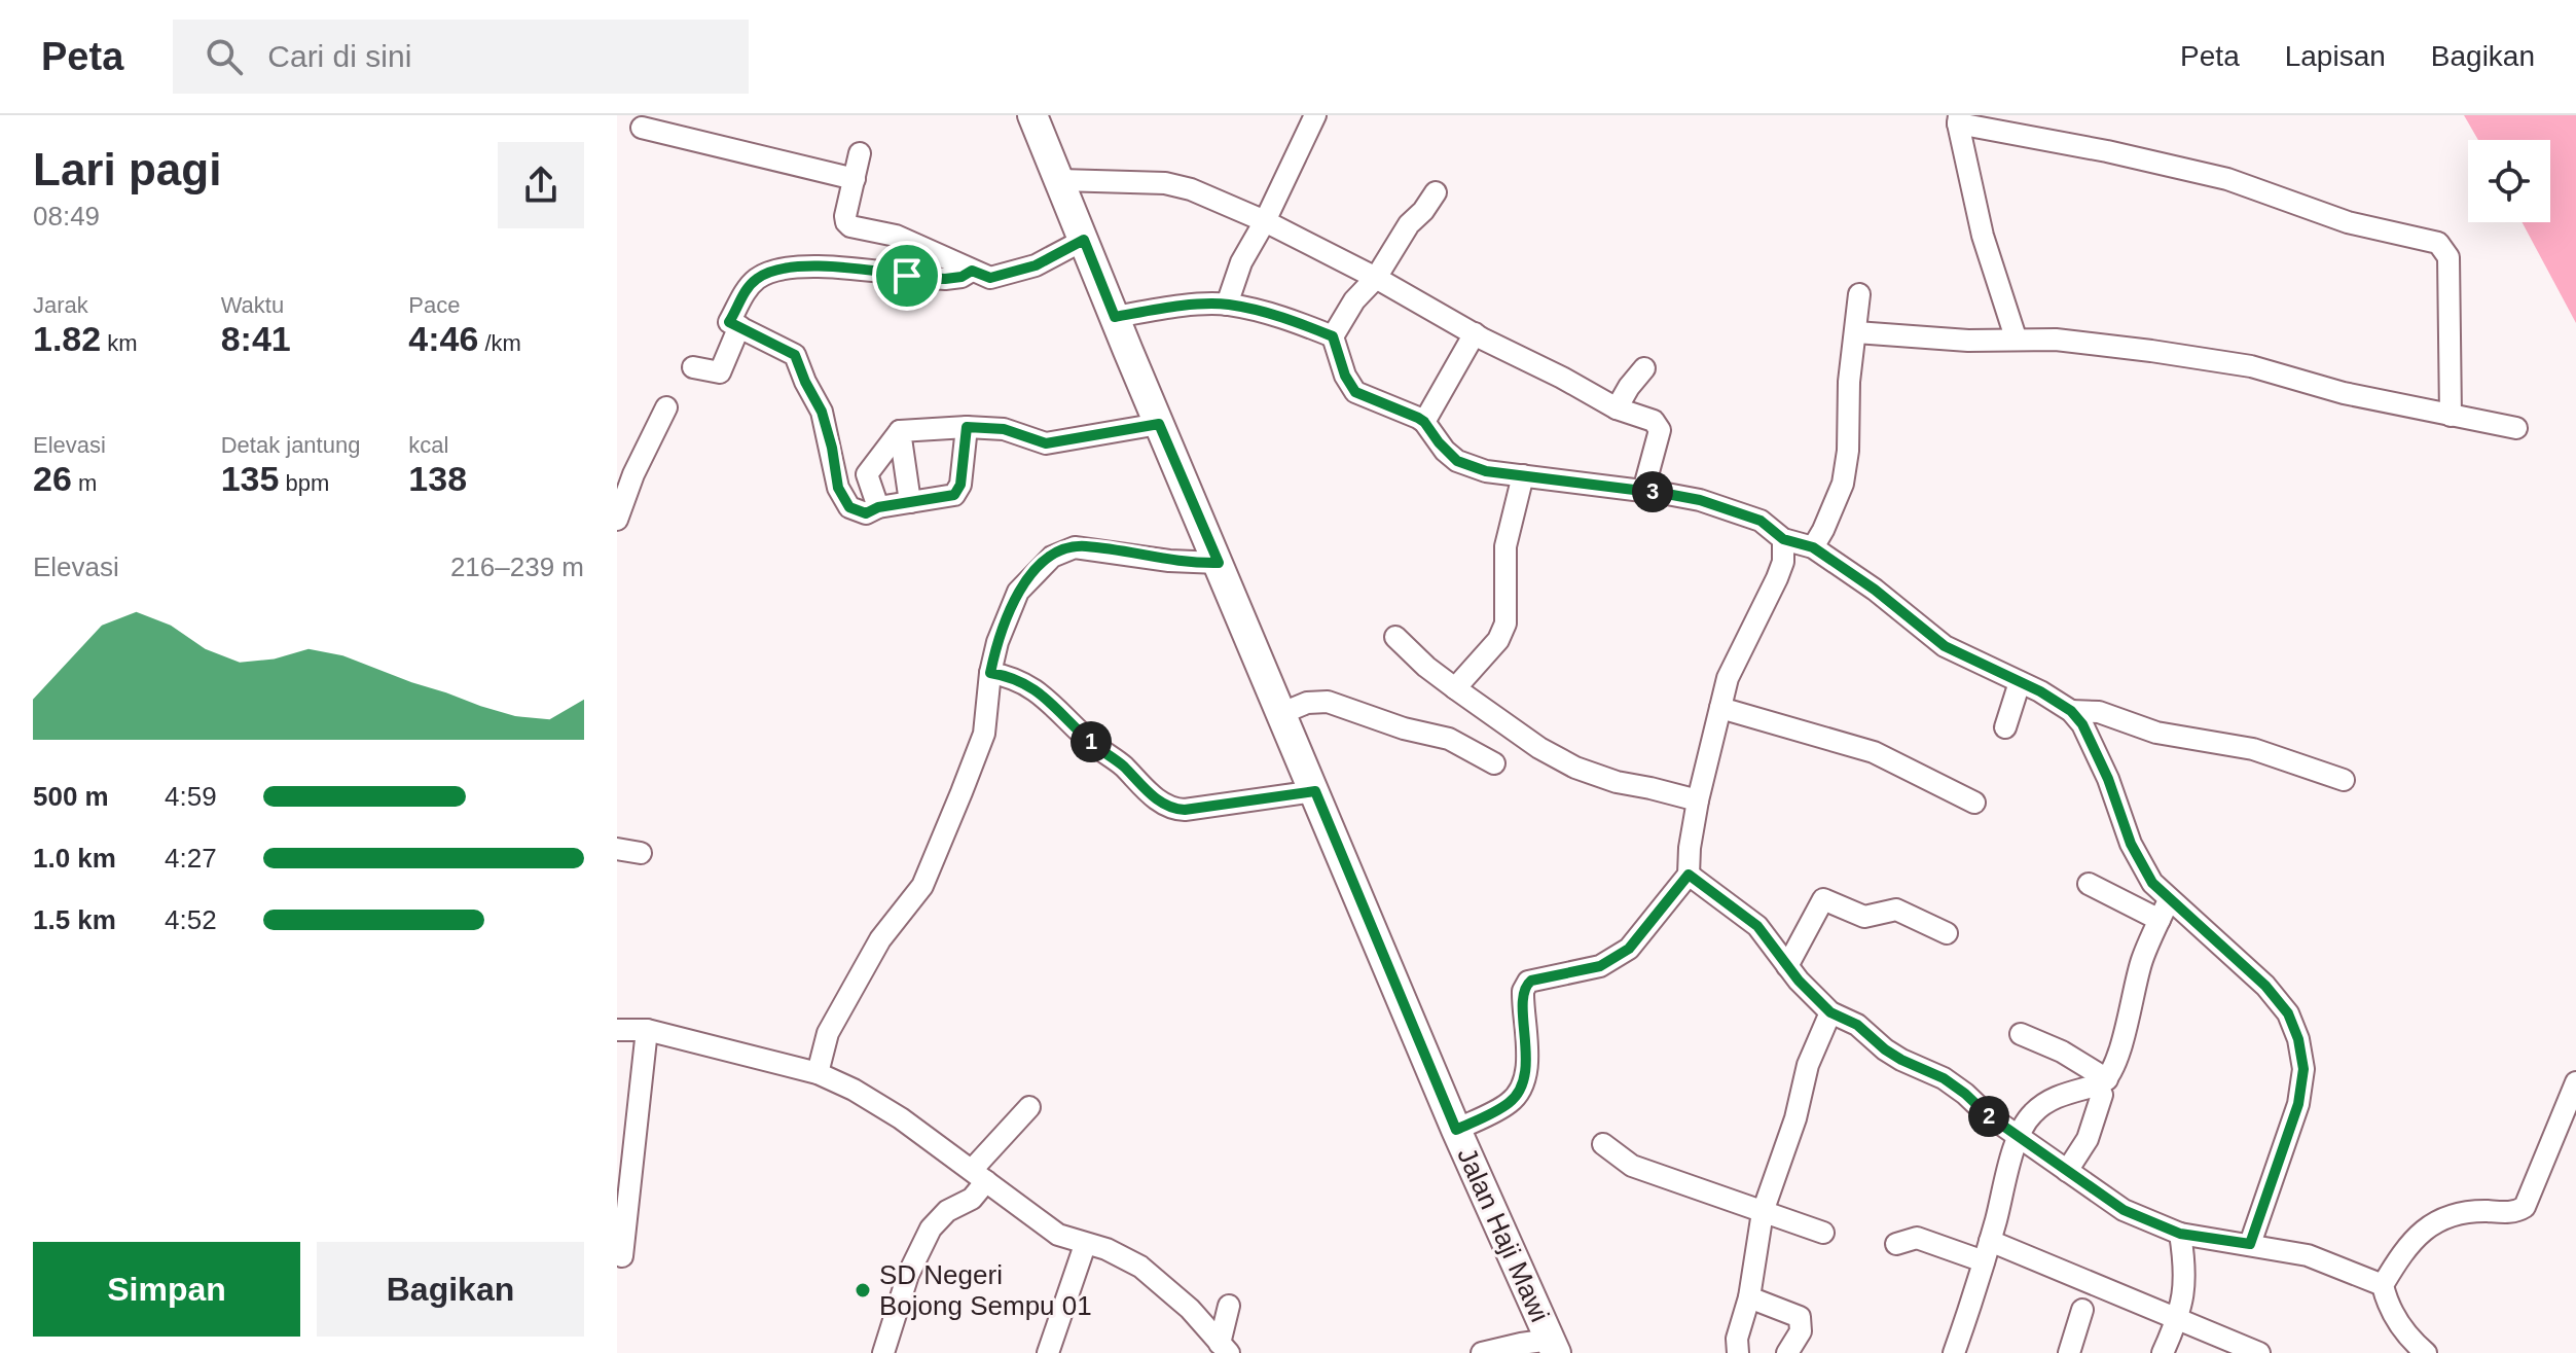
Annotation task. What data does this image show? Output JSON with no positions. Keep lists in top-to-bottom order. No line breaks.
{"streets":{"street":["Jalan Haji Mawi"]},"places":["SD Negeri Bojong Sempu 01"],"page":{"header":"Peta","search":"Cari di sini","nav":["Peta","Lapisan","Bagikan"],"heading":["Lari pagi","08:49"],"stats":[["Jarak","1.82 km"],["Waktu","8:41"],["Pace","4:46 /km"],["Elevasi","26 m"],["Detak jantung","135 bpm"],["kcal","138"]],"pins":["3","1","2"],"chart":["Elevasi","216–239 m"],"list":[{"name":"500 m","note":"4:59"},{"name":"1.0 km","note":"4:27"},{"name":"1.5 km","note":"4:52"}],"buttons":["Simpan","Bagikan"]}}
